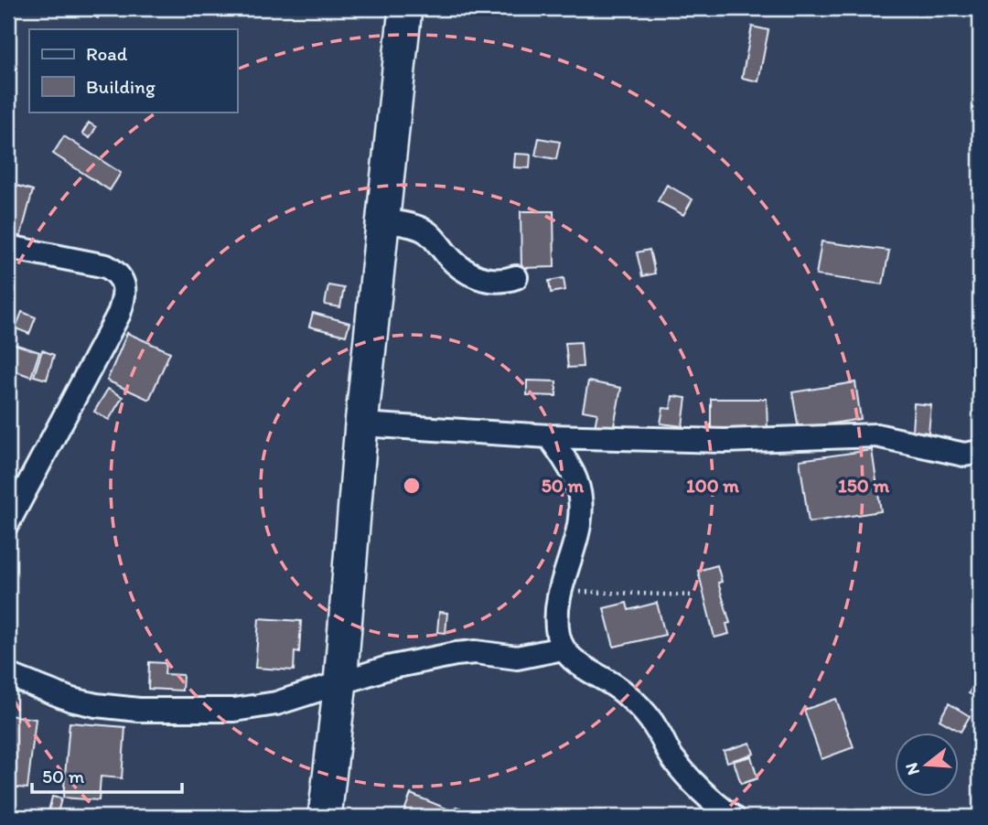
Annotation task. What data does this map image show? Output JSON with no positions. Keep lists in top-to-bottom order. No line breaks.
{"legend":["Road","Building"],"scale_bar":"50 m","north":"left","rings":["50 m","100 m","150 m"]}
